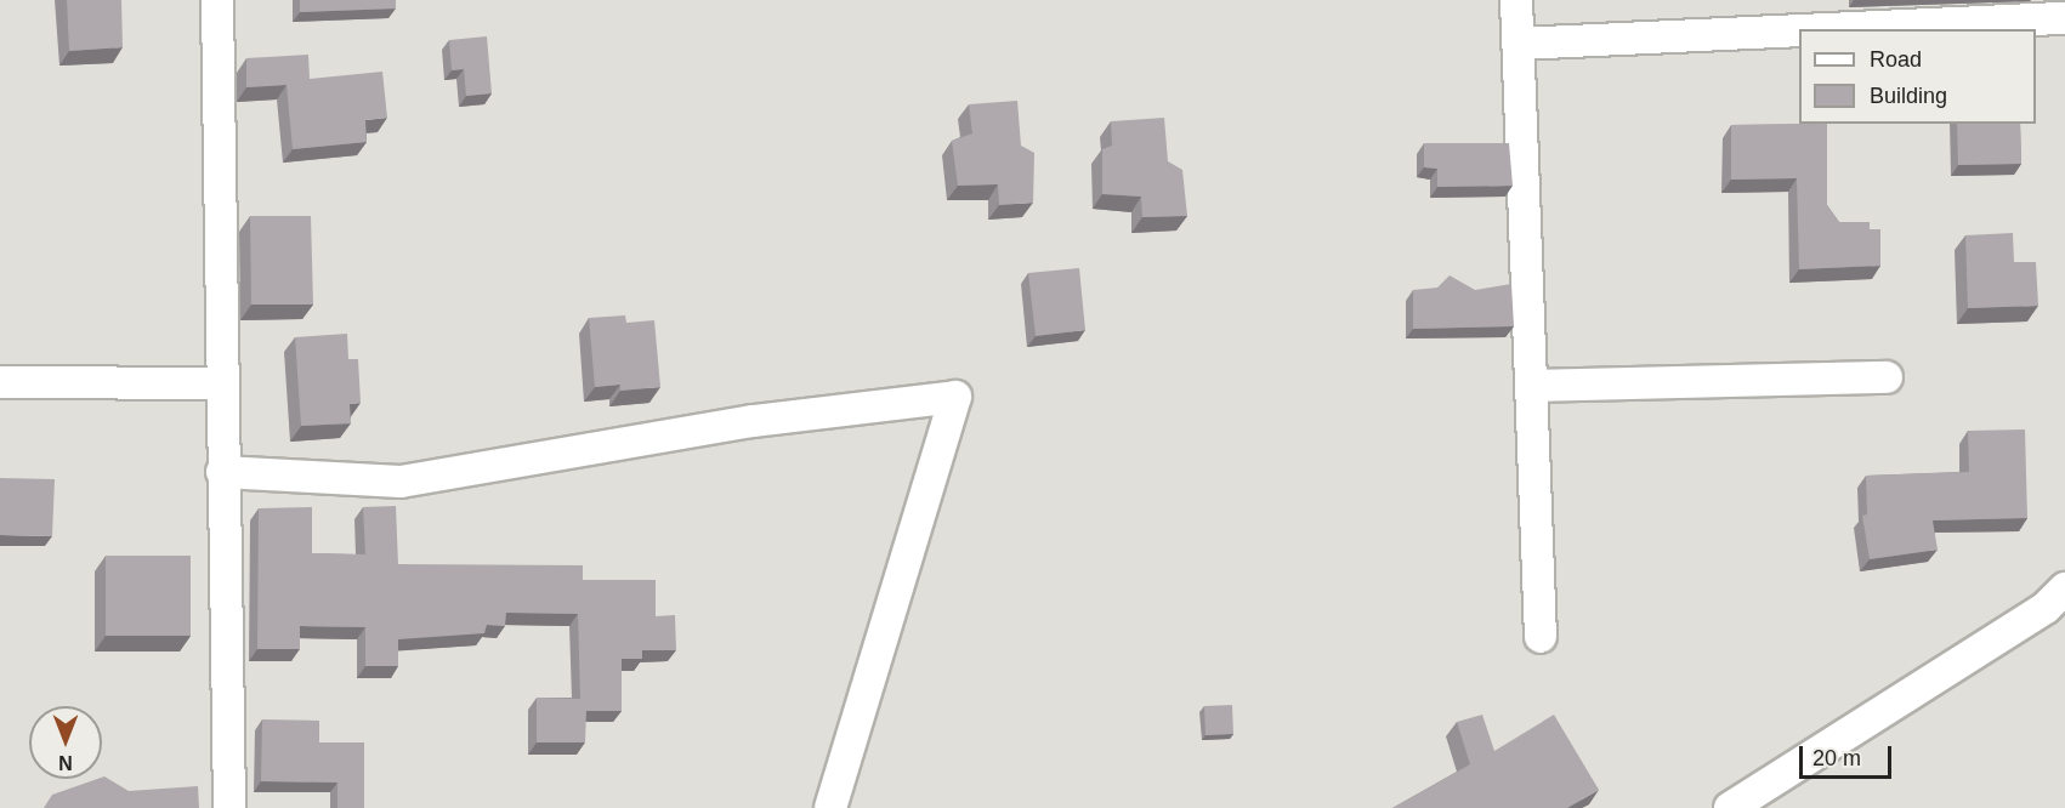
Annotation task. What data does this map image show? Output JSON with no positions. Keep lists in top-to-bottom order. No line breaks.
{"legend":["Road","Building"],"scale_bar":"20 m","north":"bottom"}
